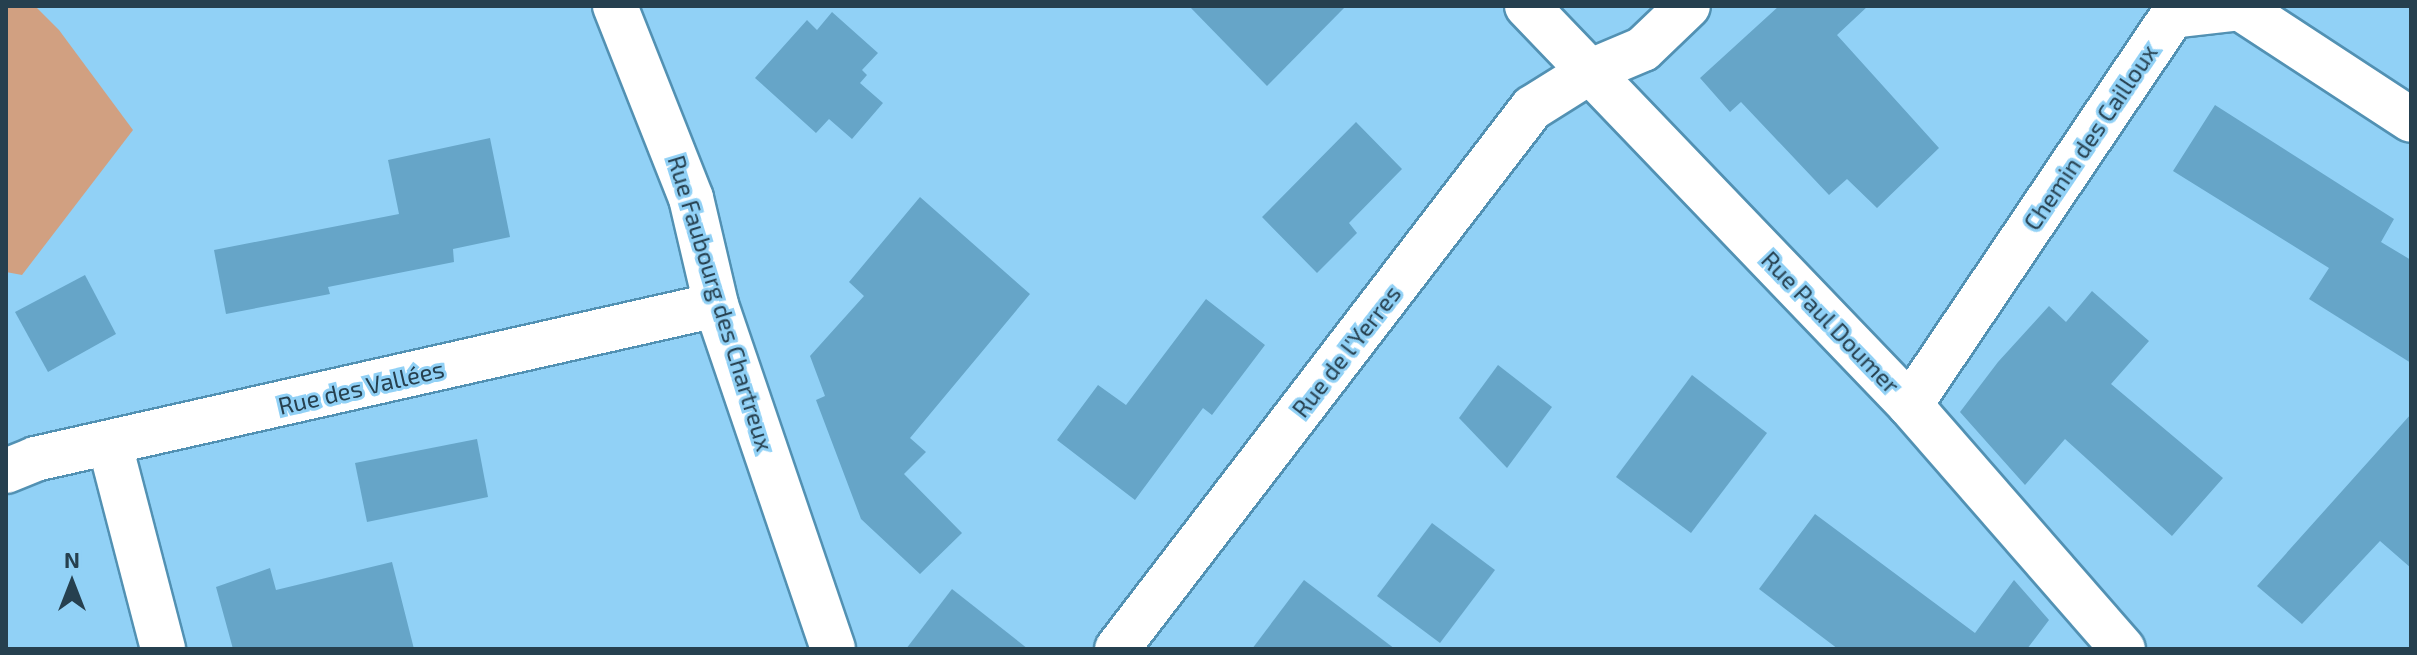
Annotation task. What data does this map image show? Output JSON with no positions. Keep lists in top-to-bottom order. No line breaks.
{"streets":{"street":["Chemin des Cailloux","Rue Faubourg des Chartreux","Rue Paul Doumer","Rue de l'Yerres","Rue des Vallées"]},"crossings":[["Chemin des Cailloux","Rue Paul Doumer"],["Rue Faubourg des Chartreux","Rue des Vallées"],["Rue Paul Doumer","Rue de l'Yerres"]],"north":"top"}
